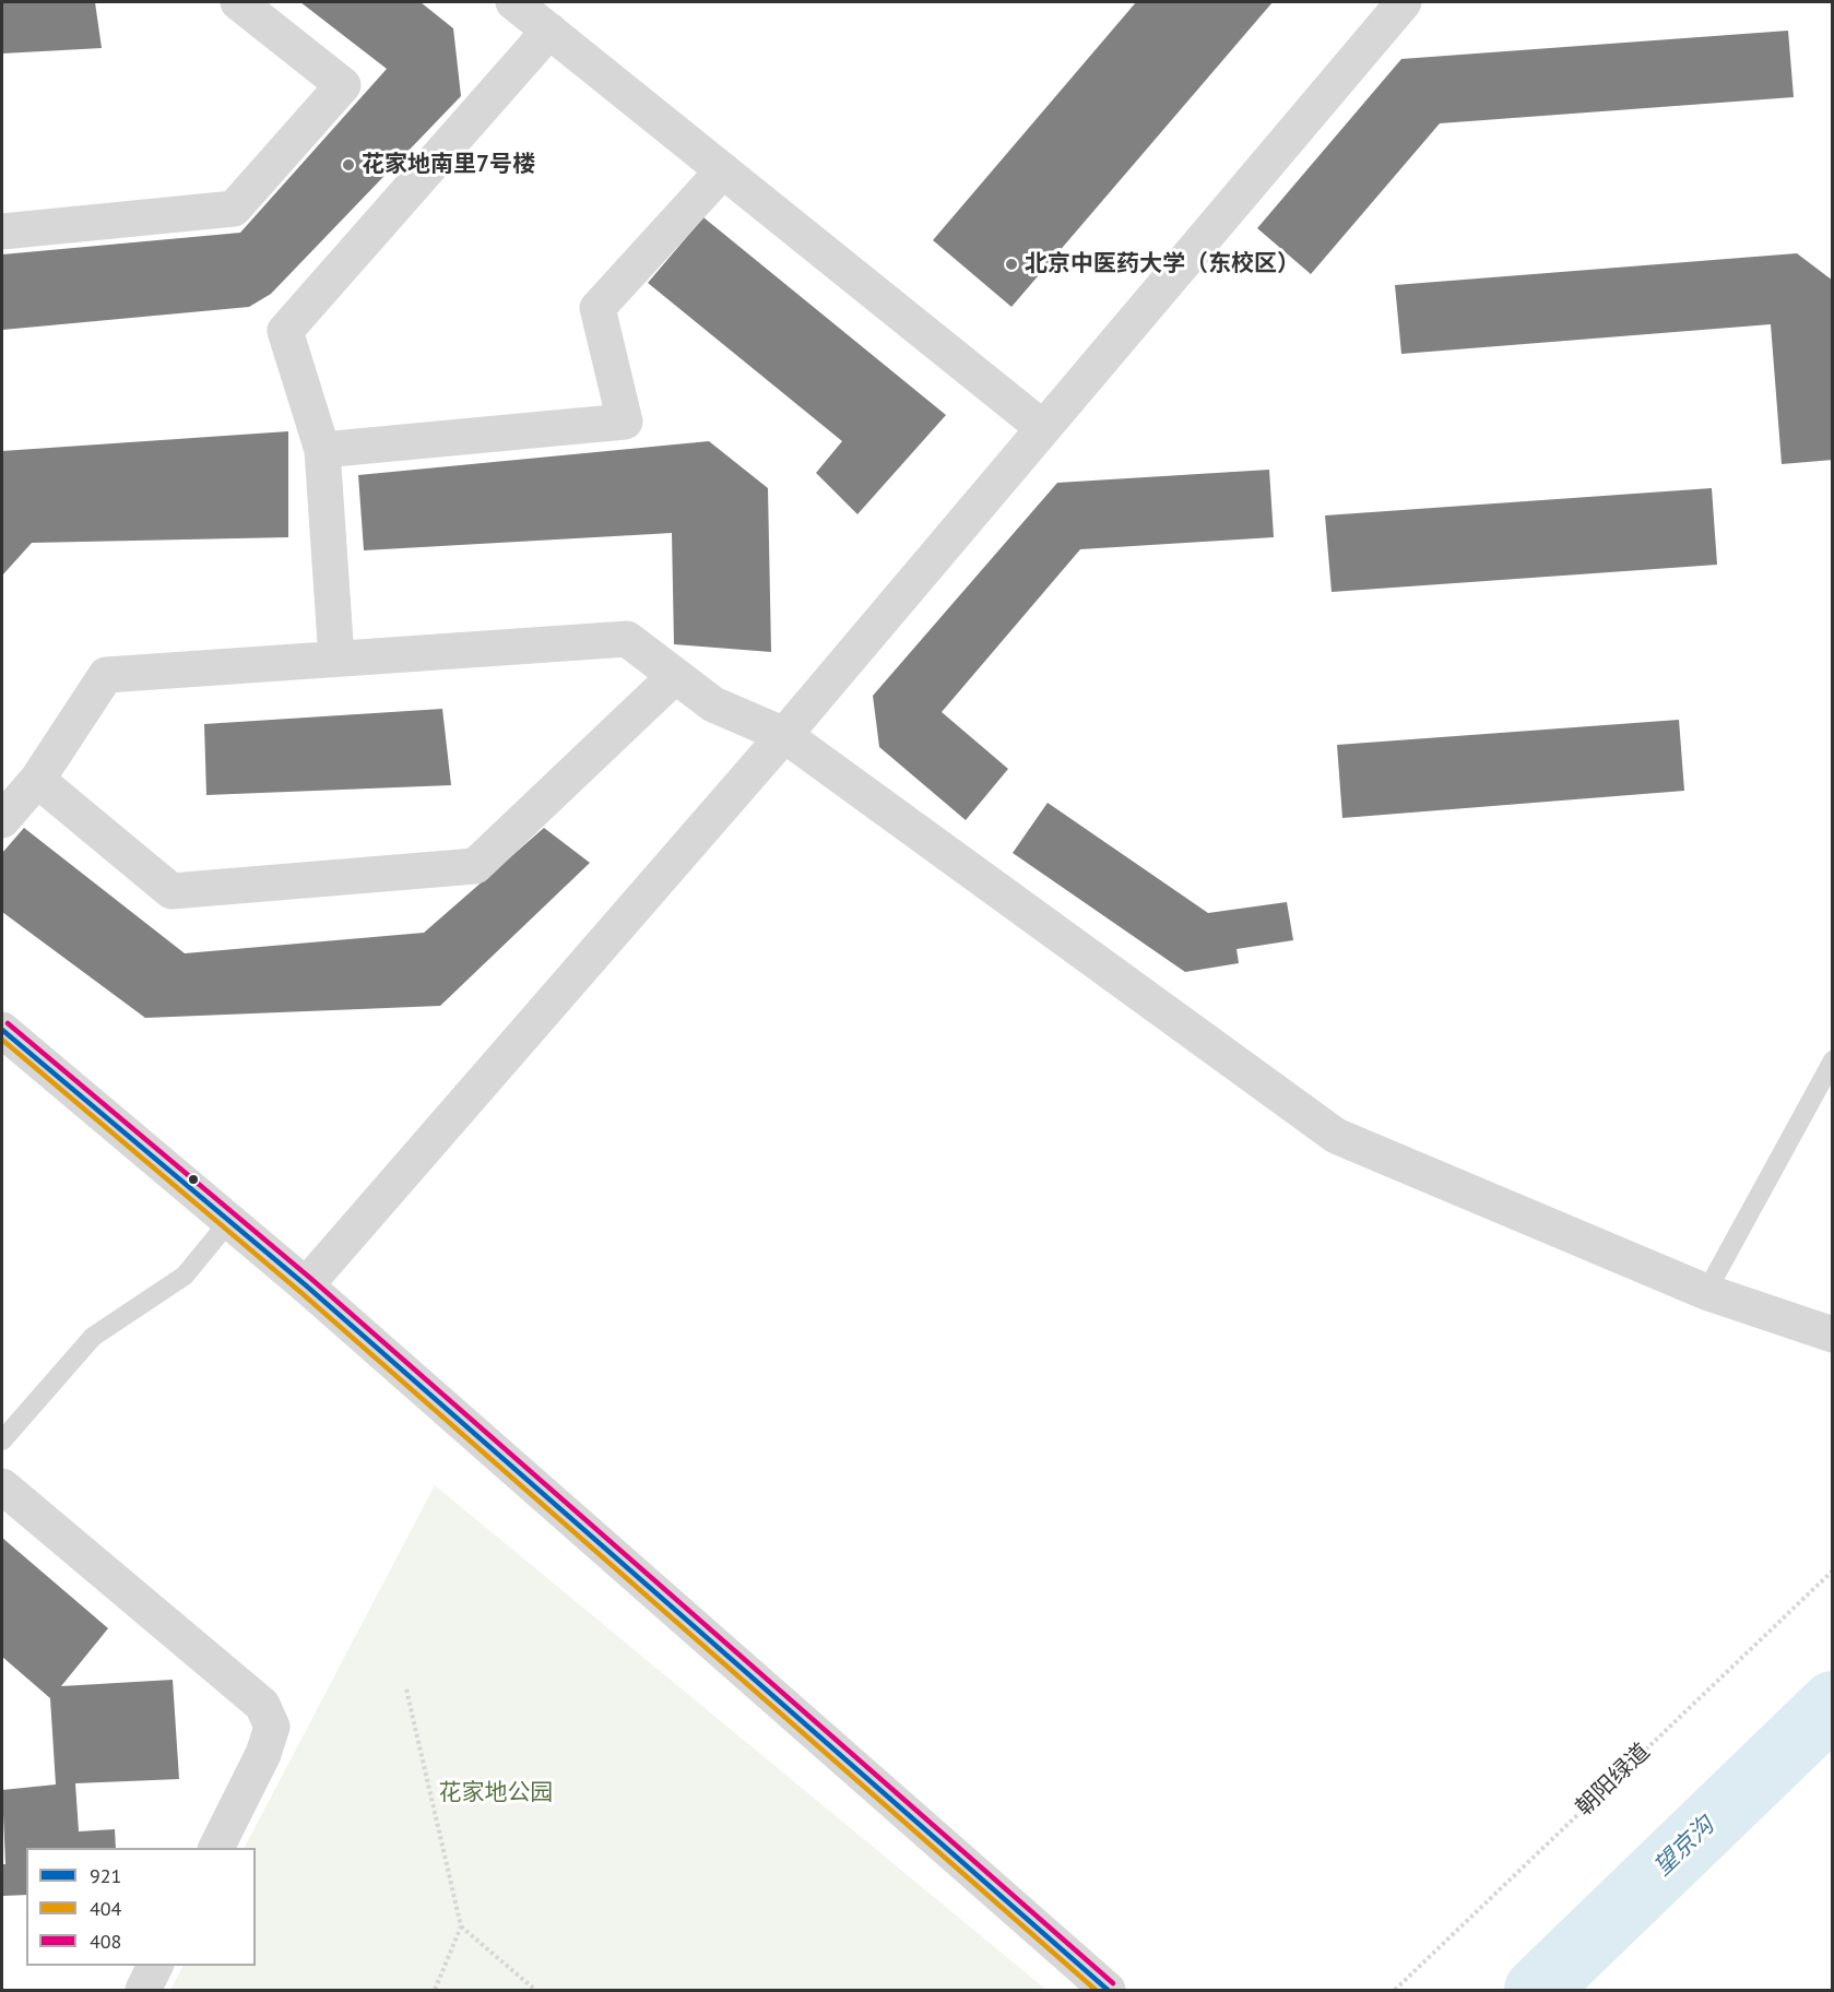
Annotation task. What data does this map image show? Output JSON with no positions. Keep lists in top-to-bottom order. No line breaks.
{"streets":{"path":["朝阳绿道"]},"water":["望京沟"],"parks":["花家地公园"],"places":["花家地南里7号楼","北京中医药大学（东校区）"],"lines":["transit line 408","transit line 921","transit line 404"],"legend":["921","404","408"]}
